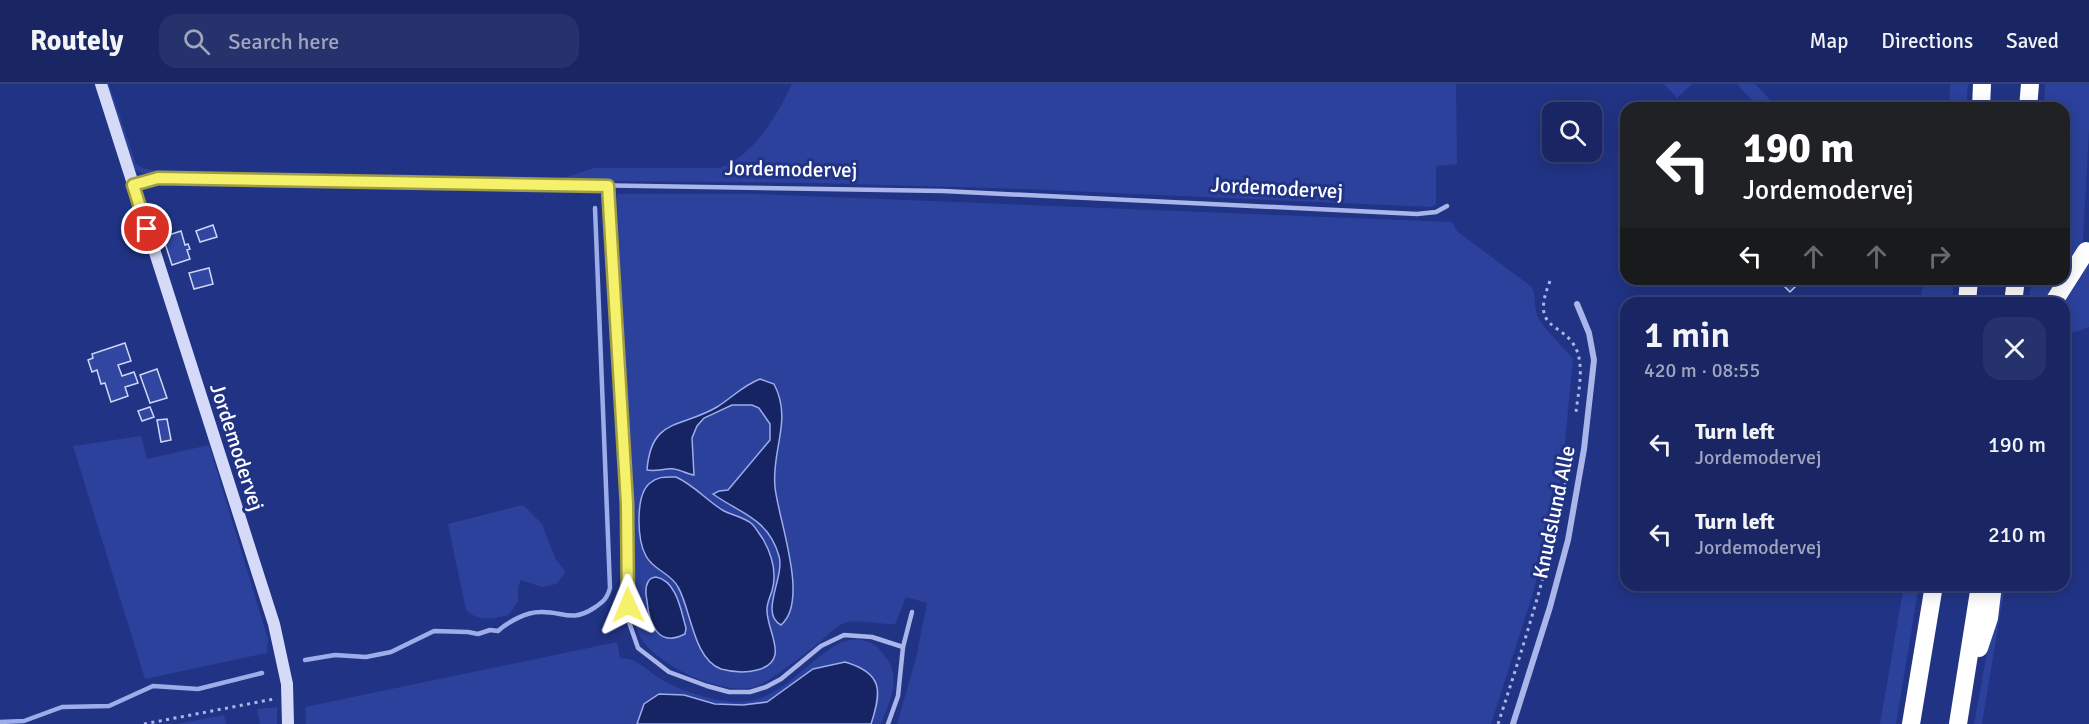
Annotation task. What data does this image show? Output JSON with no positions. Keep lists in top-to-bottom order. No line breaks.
{"streets":{"street":["Jordemodervej","Knudslund Alle"]},"page":{"header":"Routely","search":"Search here","nav":["Map","Directions","Saved"],"turn":["190 m","Jordemodervej"],"heading":["1 min","420 m · 08:55"],"list":[{"name":"Turn left","note":"Jordemodervej","value":"190 m"},{"name":"Turn left","note":"Jordemodervej","value":"210 m"}]}}
